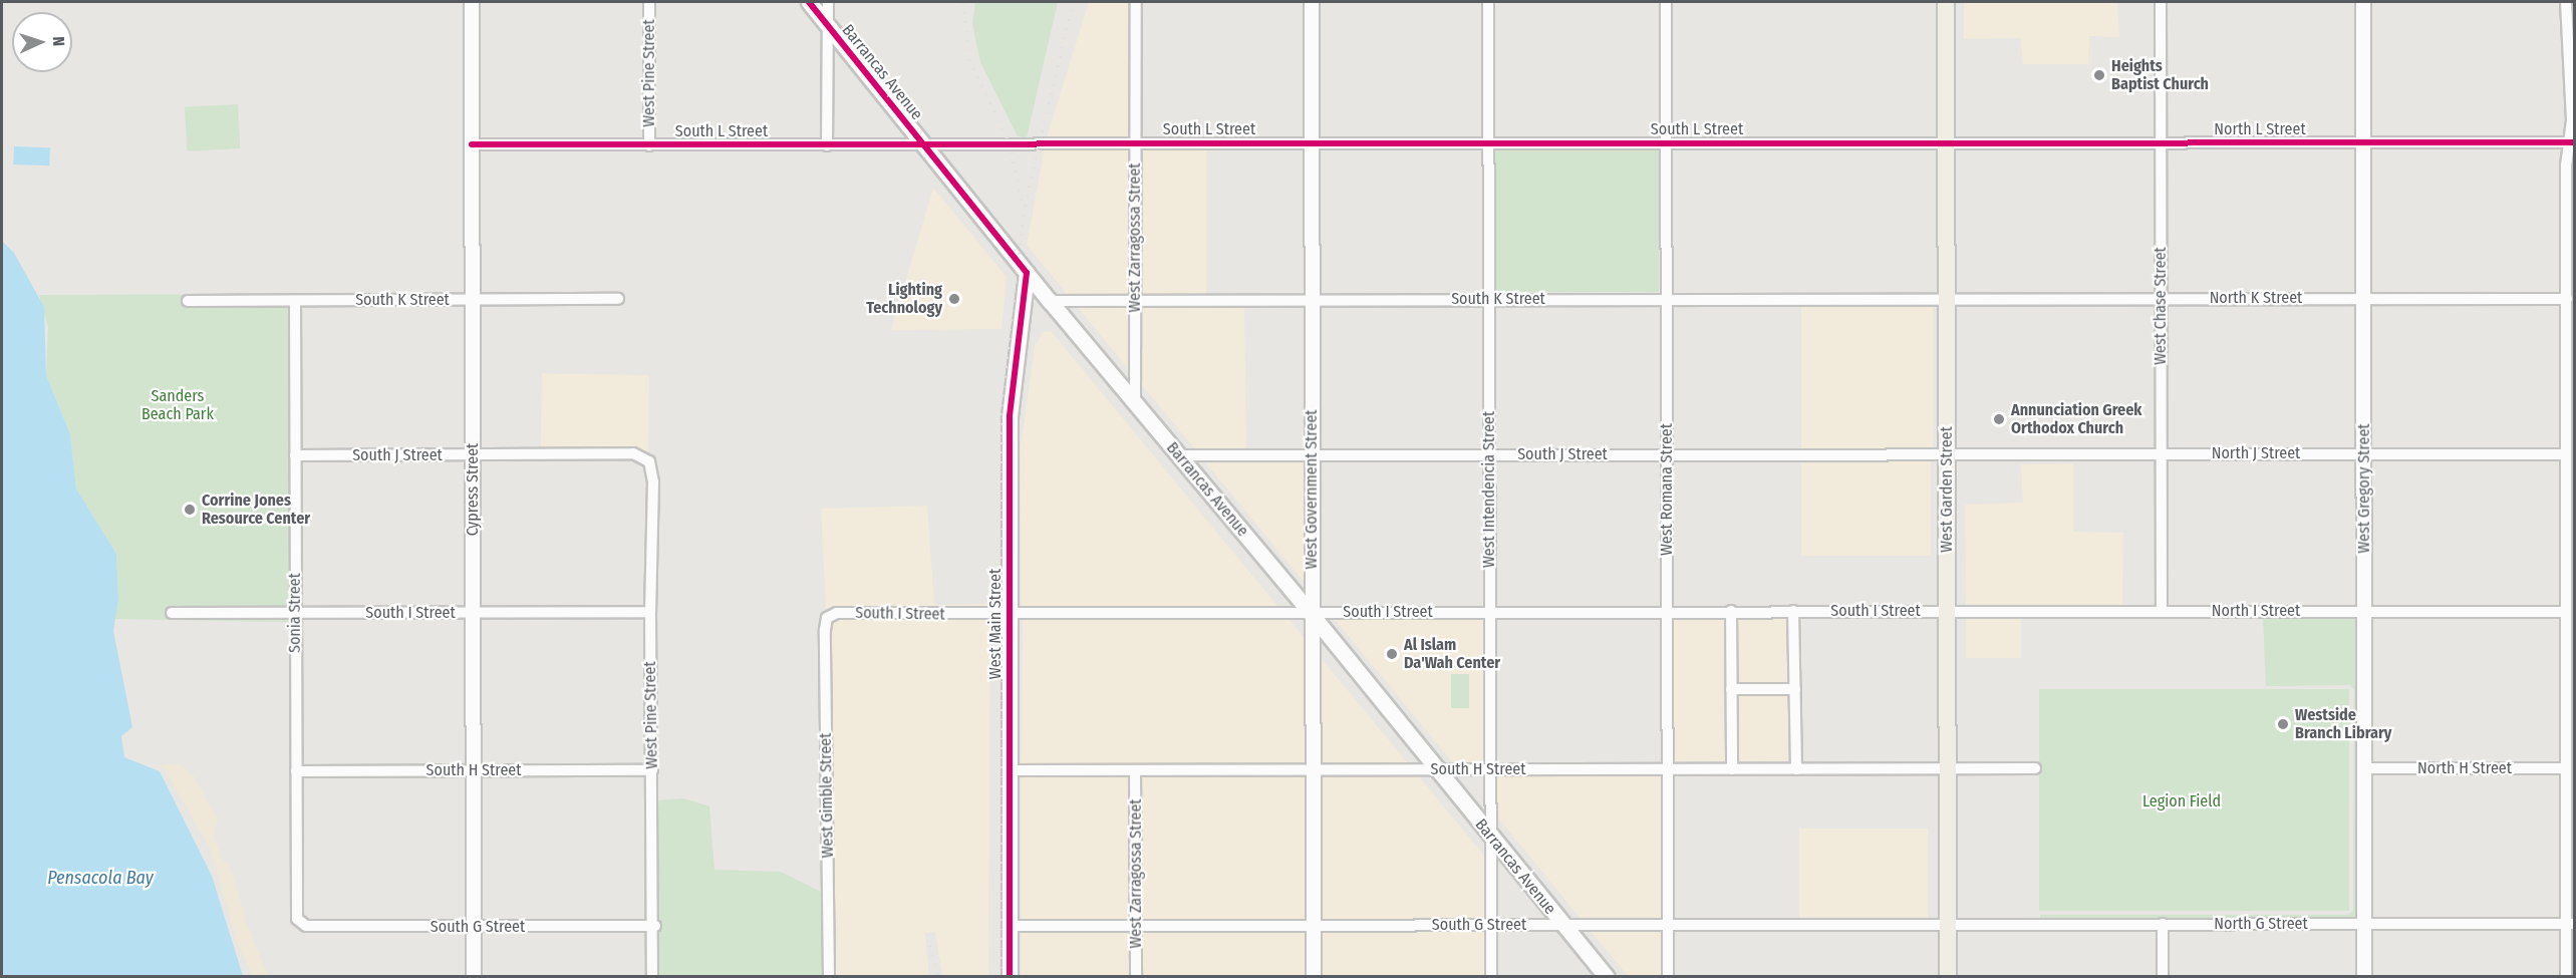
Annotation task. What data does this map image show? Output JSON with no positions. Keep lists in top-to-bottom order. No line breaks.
{"streets":{"main road":["Barrancas Avenue","West Garden Street","West Main Street"],"street":["West Pine Street","South L Street","North L Street","West Zarragossa Street","North K Street","South K Street","West Chase Street","North J Street","South J Street","West Gregory Street","Cypress Street","West Government Street","West Intendencia Street","West Romana Street","South I Street","North I Street","Sonia Street","North H Street","South H Street","West Gimble Street","North G Street","South G Street"]},"crossings":[["Barrancas Avenue","South L Street"],["Barrancas Avenue","West Zarragossa Street"],["Barrancas Avenue","South K Street"],["Barrancas Avenue","South J Street"],["Barrancas Avenue","West Government Street"],["Barrancas Avenue","West Intendencia Street"],["Barrancas Avenue","South I Street"],["Barrancas Avenue","West Main Street"],["Barrancas Avenue","South H Street"],["Barrancas Avenue","South G Street"],["West Pine Street","South L Street"],["West Pine Street","South J Street"],["West Pine Street","South I Street"],["West Pine Street","South H Street"],["West Pine Street","South G Street"],["South L Street","North L Street"],["South L Street","West Zarragossa Street"],["South L Street","Cypress Street"],["South L Street","West Government Street"],["South L Street","West Intendencia Street"],["South L Street","West Romana Street"],["South L Street","West Garden Street"],["North L Street","West Chase Street"],["North L Street","West Gregory Street"],["North L Street","West Garden Street"],["West Zarragossa Street","South K Street"],["West Zarragossa Street","South H Street"],["West Zarragossa Street","South G Street"],["North K Street","South K Street"],["North K Street","West Chase Street"],["North K Street","West Gregory Street"],["North K Street","West Garden Street"],["South K Street","Cypress Street"],["South K Street","West Government Street"],["South K Street","West Intendencia Street"],["South K Street","West Romana Street"],["South K Street","West Garden Street"],["South K Street","Sonia Street"],["West Chase Street","North J Street"],["West Chase Street","North I Street"],["North J Street","South J Street"],["North J Street","West Gregory Street"],["North J Street","West Garden Street"],["South J Street","Cypress Street"],["South J Street","West Government Street"],["South J Street","West Intendencia Street"],["South J Street","West Romana Street"],["South J Street","West Garden Street"],["South J Street","Sonia Street"],["West Gregory Street","North I Street"],["West Gregory Street","North H Street"],["West Gregory Street","North G Street"],["Cypress Street","South I Street"],["Cypress Street","South H Street"],["Cypress Street","South G Street"],["West Government Street","South I Street"],["West Government Street","South H Street"],["West Government Street","South G Street"],["West Intendencia Street","South I Street"],["West Intendencia Street","South H Street"],["West Intendencia Street","South G Street"],["West Romana Street","South I Street"],["West Romana Street","South H Street"],["West Romana Street","South G Street"],["West Garden Street","South I Street"],["West Garden Street","North I Street"],["West Garden Street","South H Street"],["West Garden Street","North G Street"],["West Garden Street","South G Street"],["South I Street","North I Street"],["South I Street","Sonia Street"],["South I Street","West Main Street"],["South I Street","West Gimble Street"],["Sonia Street","South H Street"],["Sonia Street","South G Street"],["West Main Street","South H Street"],["West Main Street","South G Street"],["North G Street","South G Street"]],"water":["Pensacola Bay"],"parks":["Sanders Beach Park","Legion Field"],"places":["Heights Baptist Church","Lighting Technology","Annunciation Greek Orthodox Church","Corrine Jones Resource Center","Al Islam Da'Wah Center","Westside Branch Library"],"north":"right"}
